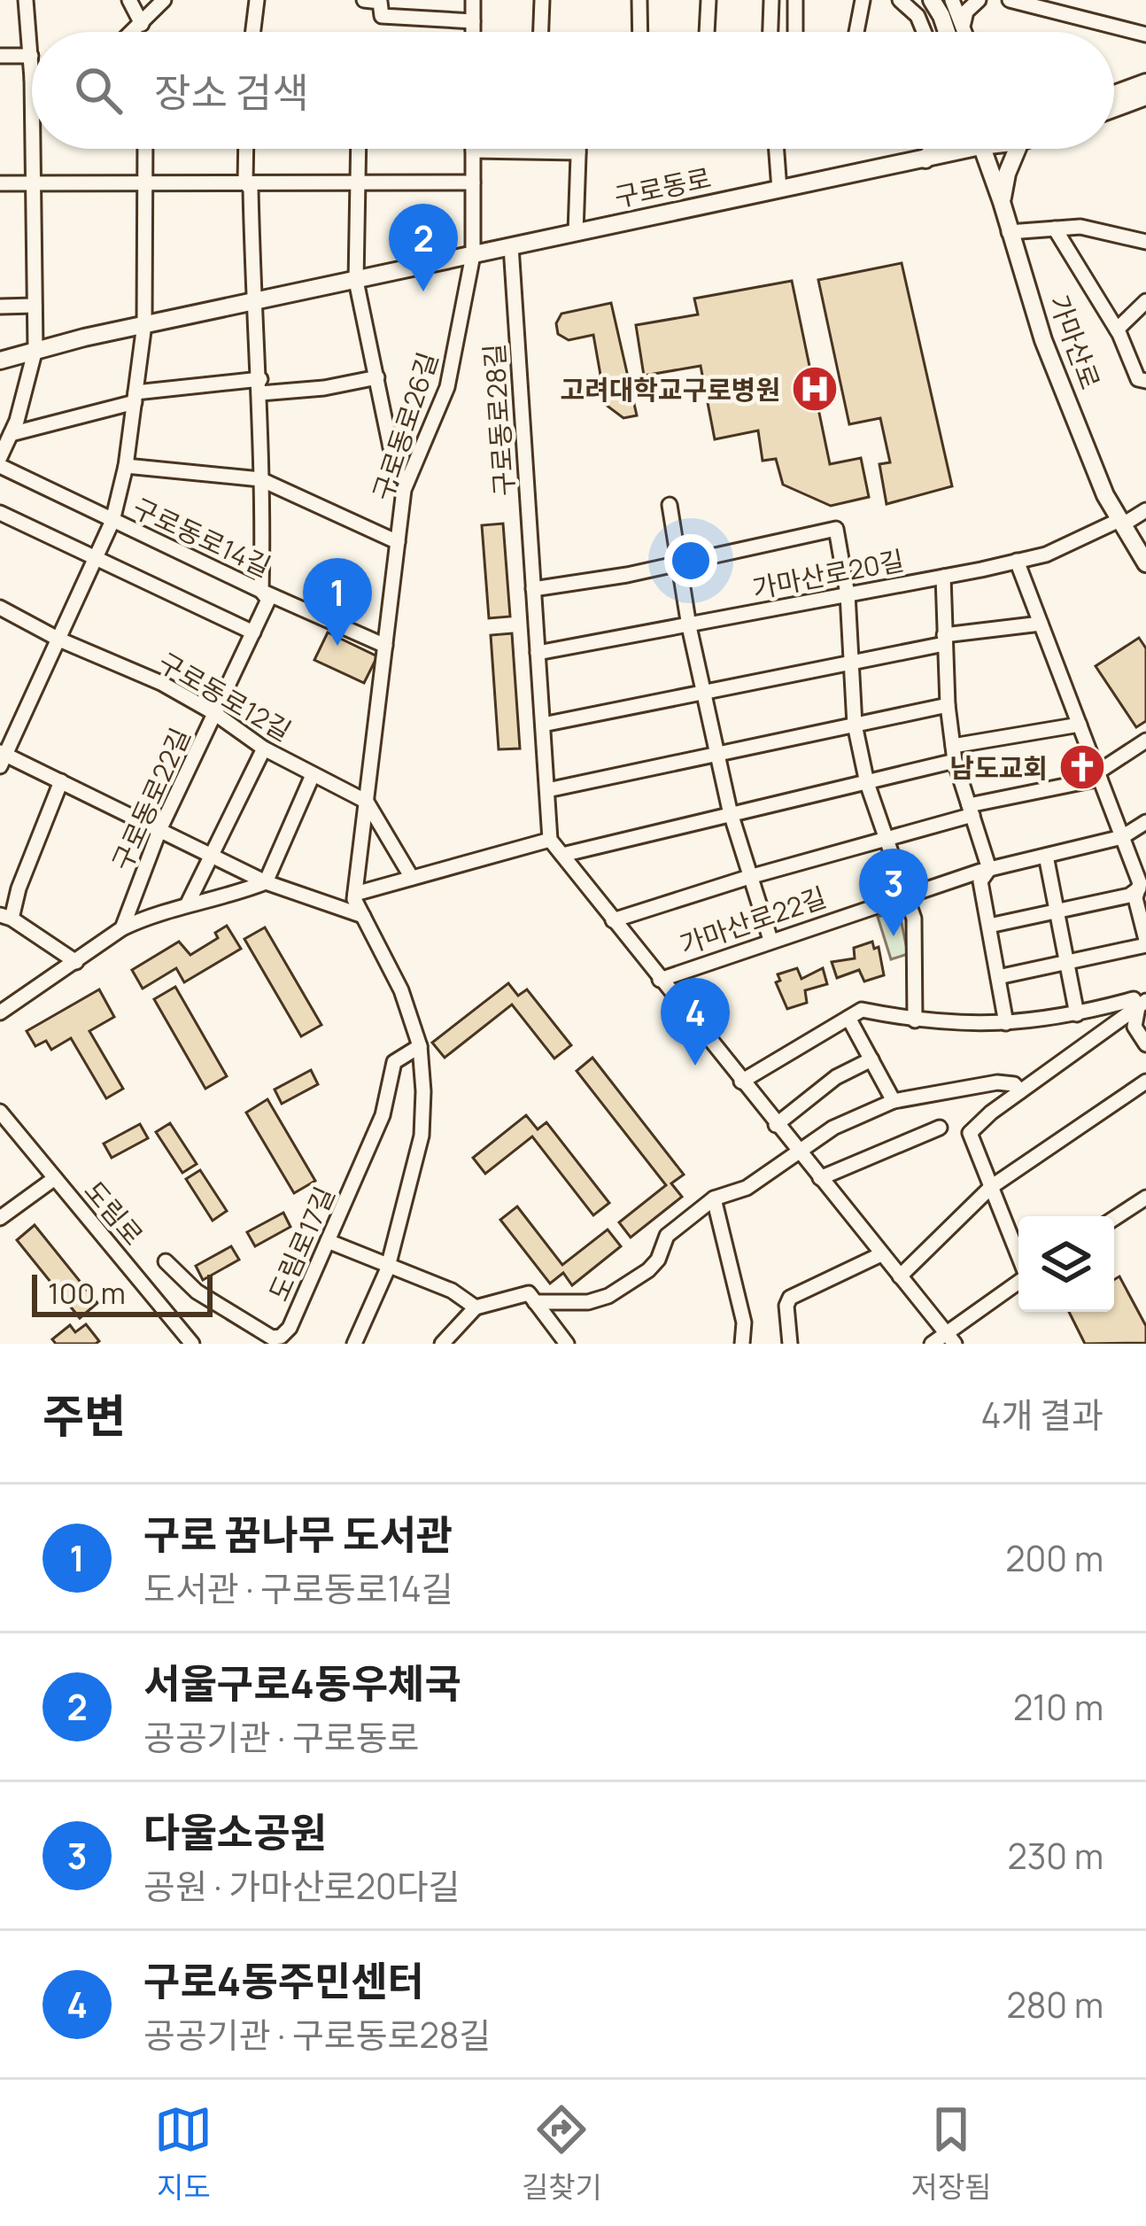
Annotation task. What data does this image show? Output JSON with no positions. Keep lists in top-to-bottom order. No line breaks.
{"streets":{"main road":["구로동로","가마산로"],"street":["구로동로28길","구로동로26길","구로동로14길","가마산로20길","구로동로12길","구로동로22길","가마산로22길","도림로","도림로17길"]},"crossings":[["구로동로","구로동로28길"],["구로동로","구로동로26길"],["구로동로","구로동로22길"],["가마산로","가마산로20길"],["구로동로28길","가마산로20길"],["구로동로26길","구로동로14길"],["구로동로26길","구로동로12길"],["구로동로26길","도림로17길"],["구로동로14길","구로동로22길"],["구로동로12길","구로동로22길"]],"places":{"hospital":["고려대학교구로병원"],"church":["남도교회"]},"scale_bar":"100 m","page":{"search":"장소 검색","pins":["2","1","3","4"],"scale":"100 m","heading":["주변","4개 결과"],"list":[{"mark":"1","name":"구로 꿈나무 도서관","note":"도서관 · 구로동로14길","value":"200 m"},{"mark":"2","name":"서울구로4동우체국","note":"공공기관 · 구로동로","value":"210 m"},{"mark":"3","name":"다울소공원","note":"공원 · 가마산로20다길","value":"230 m"},{"mark":"4","name":"구로4동주민센터","note":"공공기관 · 구로동로28길","value":"280 m"}],"nav":["지도","길찾기","저장됨"]}}
